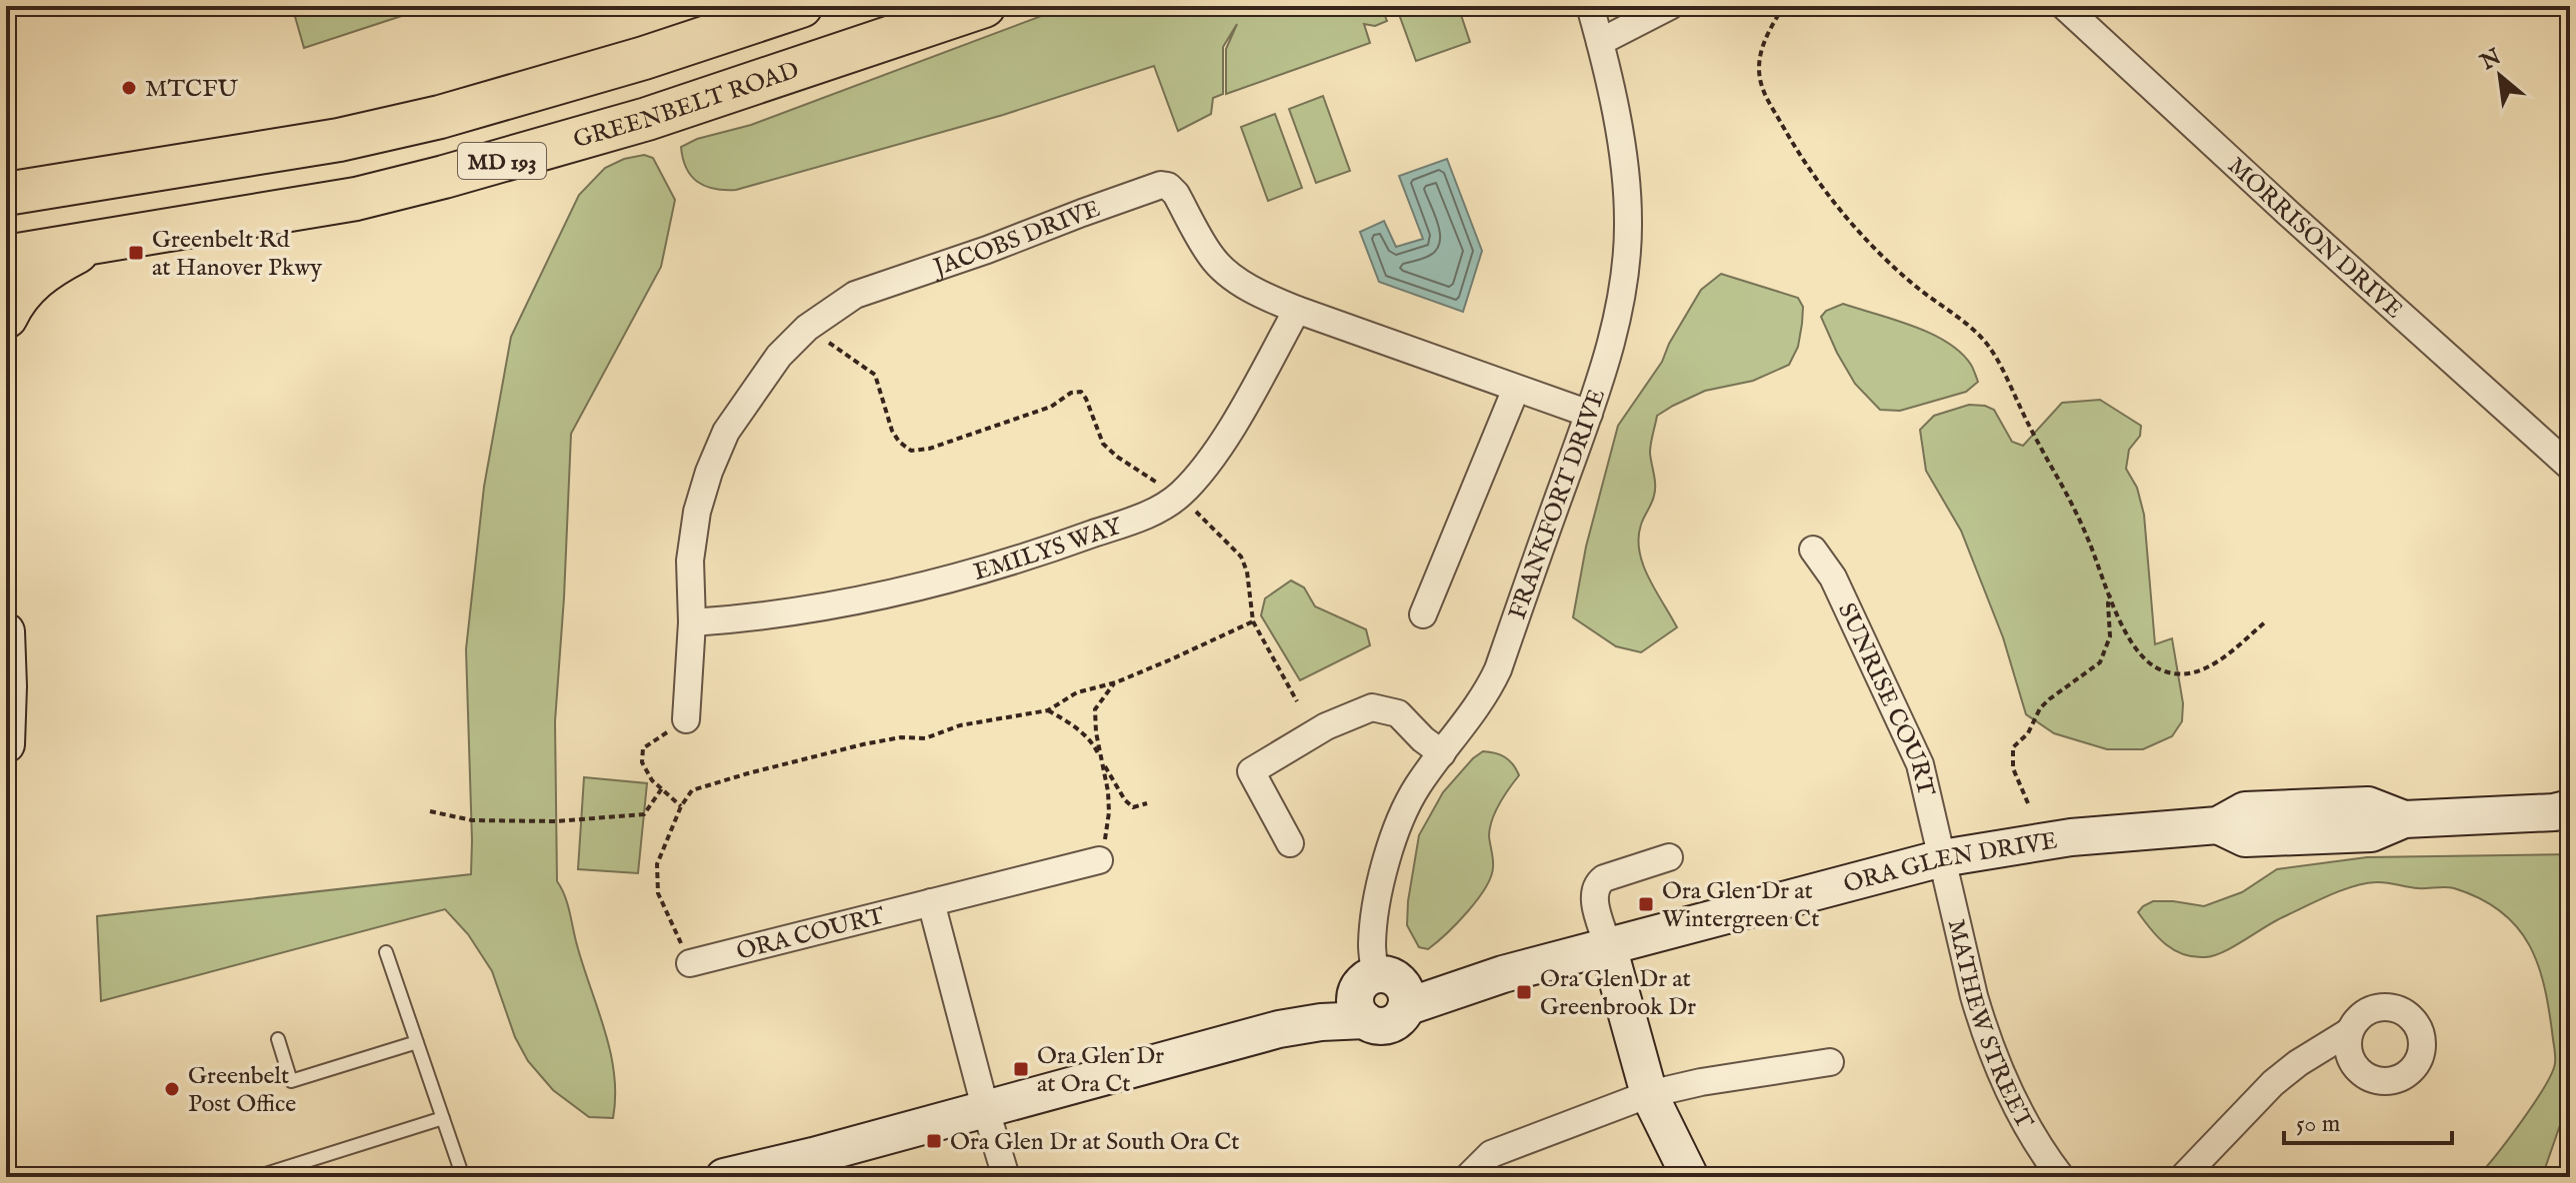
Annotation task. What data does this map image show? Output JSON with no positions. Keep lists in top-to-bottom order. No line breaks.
{"streets":{"main road":["GREENBELT ROAD","MD 193"],"street":["JACOBS DRIVE","MORRISON DRIVE","FRANKFORT DRIVE","EMILYS WAY","SUNRISE COURT","ORA GLEN DRIVE","ORA COURT","MATHEW STREET"]},"crossings":[["JACOBS DRIVE","FRANKFORT DRIVE"],["JACOBS DRIVE","EMILYS WAY"],["FRANKFORT DRIVE","ORA GLEN DRIVE"],["SUNRISE COURT","ORA GLEN DRIVE"],["SUNRISE COURT","MATHEW STREET"],["ORA GLEN DRIVE","MATHEW STREET"]],"places":{"other":["MTCFU","Greenbelt Post Office"],"transit":["Greenbelt Rd at Hanover Pkwy","Ora Glen Dr at Wintergreen Ct","Ora Glen Dr at Greenbrook Dr","Ora Glen Dr at Ora Ct","Ora Glen Dr at South Ora Ct"]},"scale_bar":"50 m","north":"top left"}
